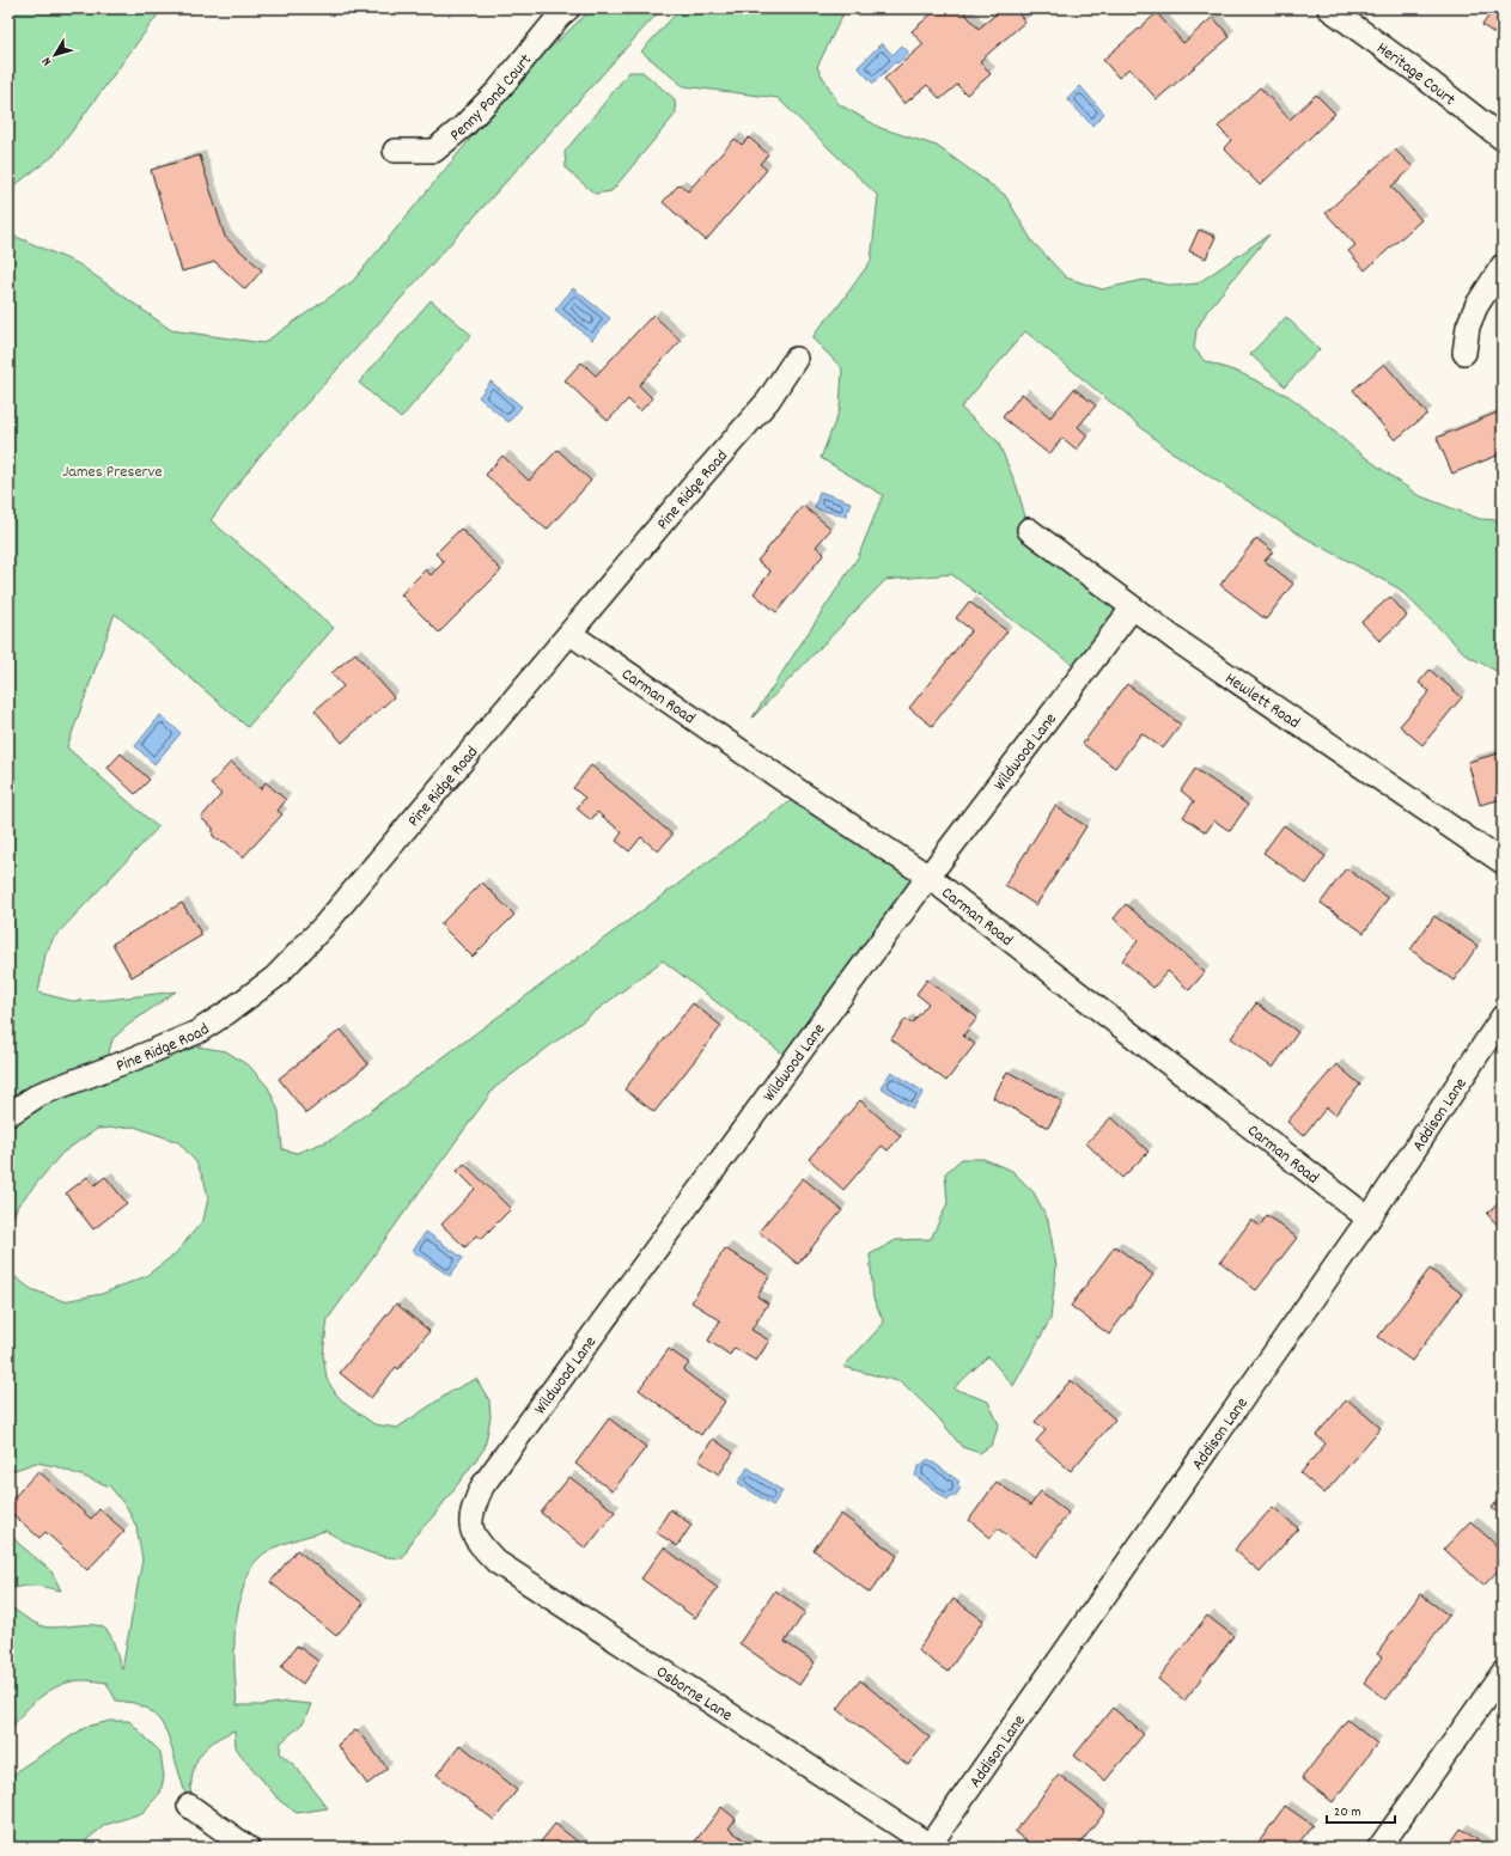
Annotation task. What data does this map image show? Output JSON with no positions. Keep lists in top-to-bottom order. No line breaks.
{"streets":{"street":["Heritage Court","Penny Pond Court","Pine Ridge Road","Carman Road","Hewlett Road","Wildwood Lane","Addison Lane","Osborne Lane"]},"crossings":[["Pine Ridge Road","Carman Road"],["Carman Road","Wildwood Lane"],["Carman Road","Addison Lane"],["Hewlett Road","Wildwood Lane"],["Wildwood Lane","Osborne Lane"],["Addison Lane","Osborne Lane"]],"parks":["James Preserve"],"scale_bar":"20 m","north":"bottom left"}
